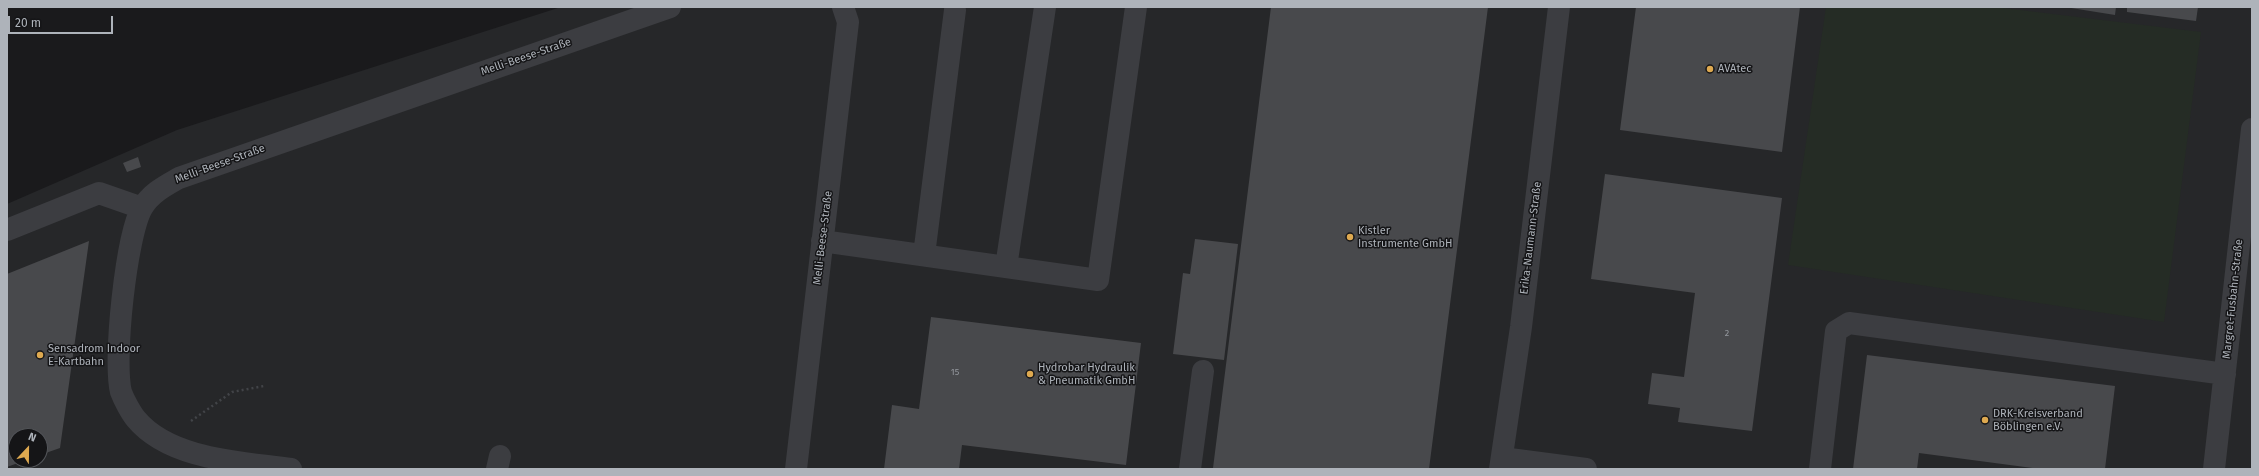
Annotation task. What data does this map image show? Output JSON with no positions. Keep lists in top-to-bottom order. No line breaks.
{"streets":{"street":["Melli-Beese-Straße","Erika-Naumann-Straße","Margret-Fusbahn-Straße"]},"places":["AVAtec","Kistler Instrumente GmbH","Sensadrom Indoor E-Kartbahn","Hydrobar Hydraulik & Pneumatik GmbH","DRK-Kreisverband Böblingen e.V."],"house_numbers":["2","15"],"scale_bar":"20 m","north":"top"}
